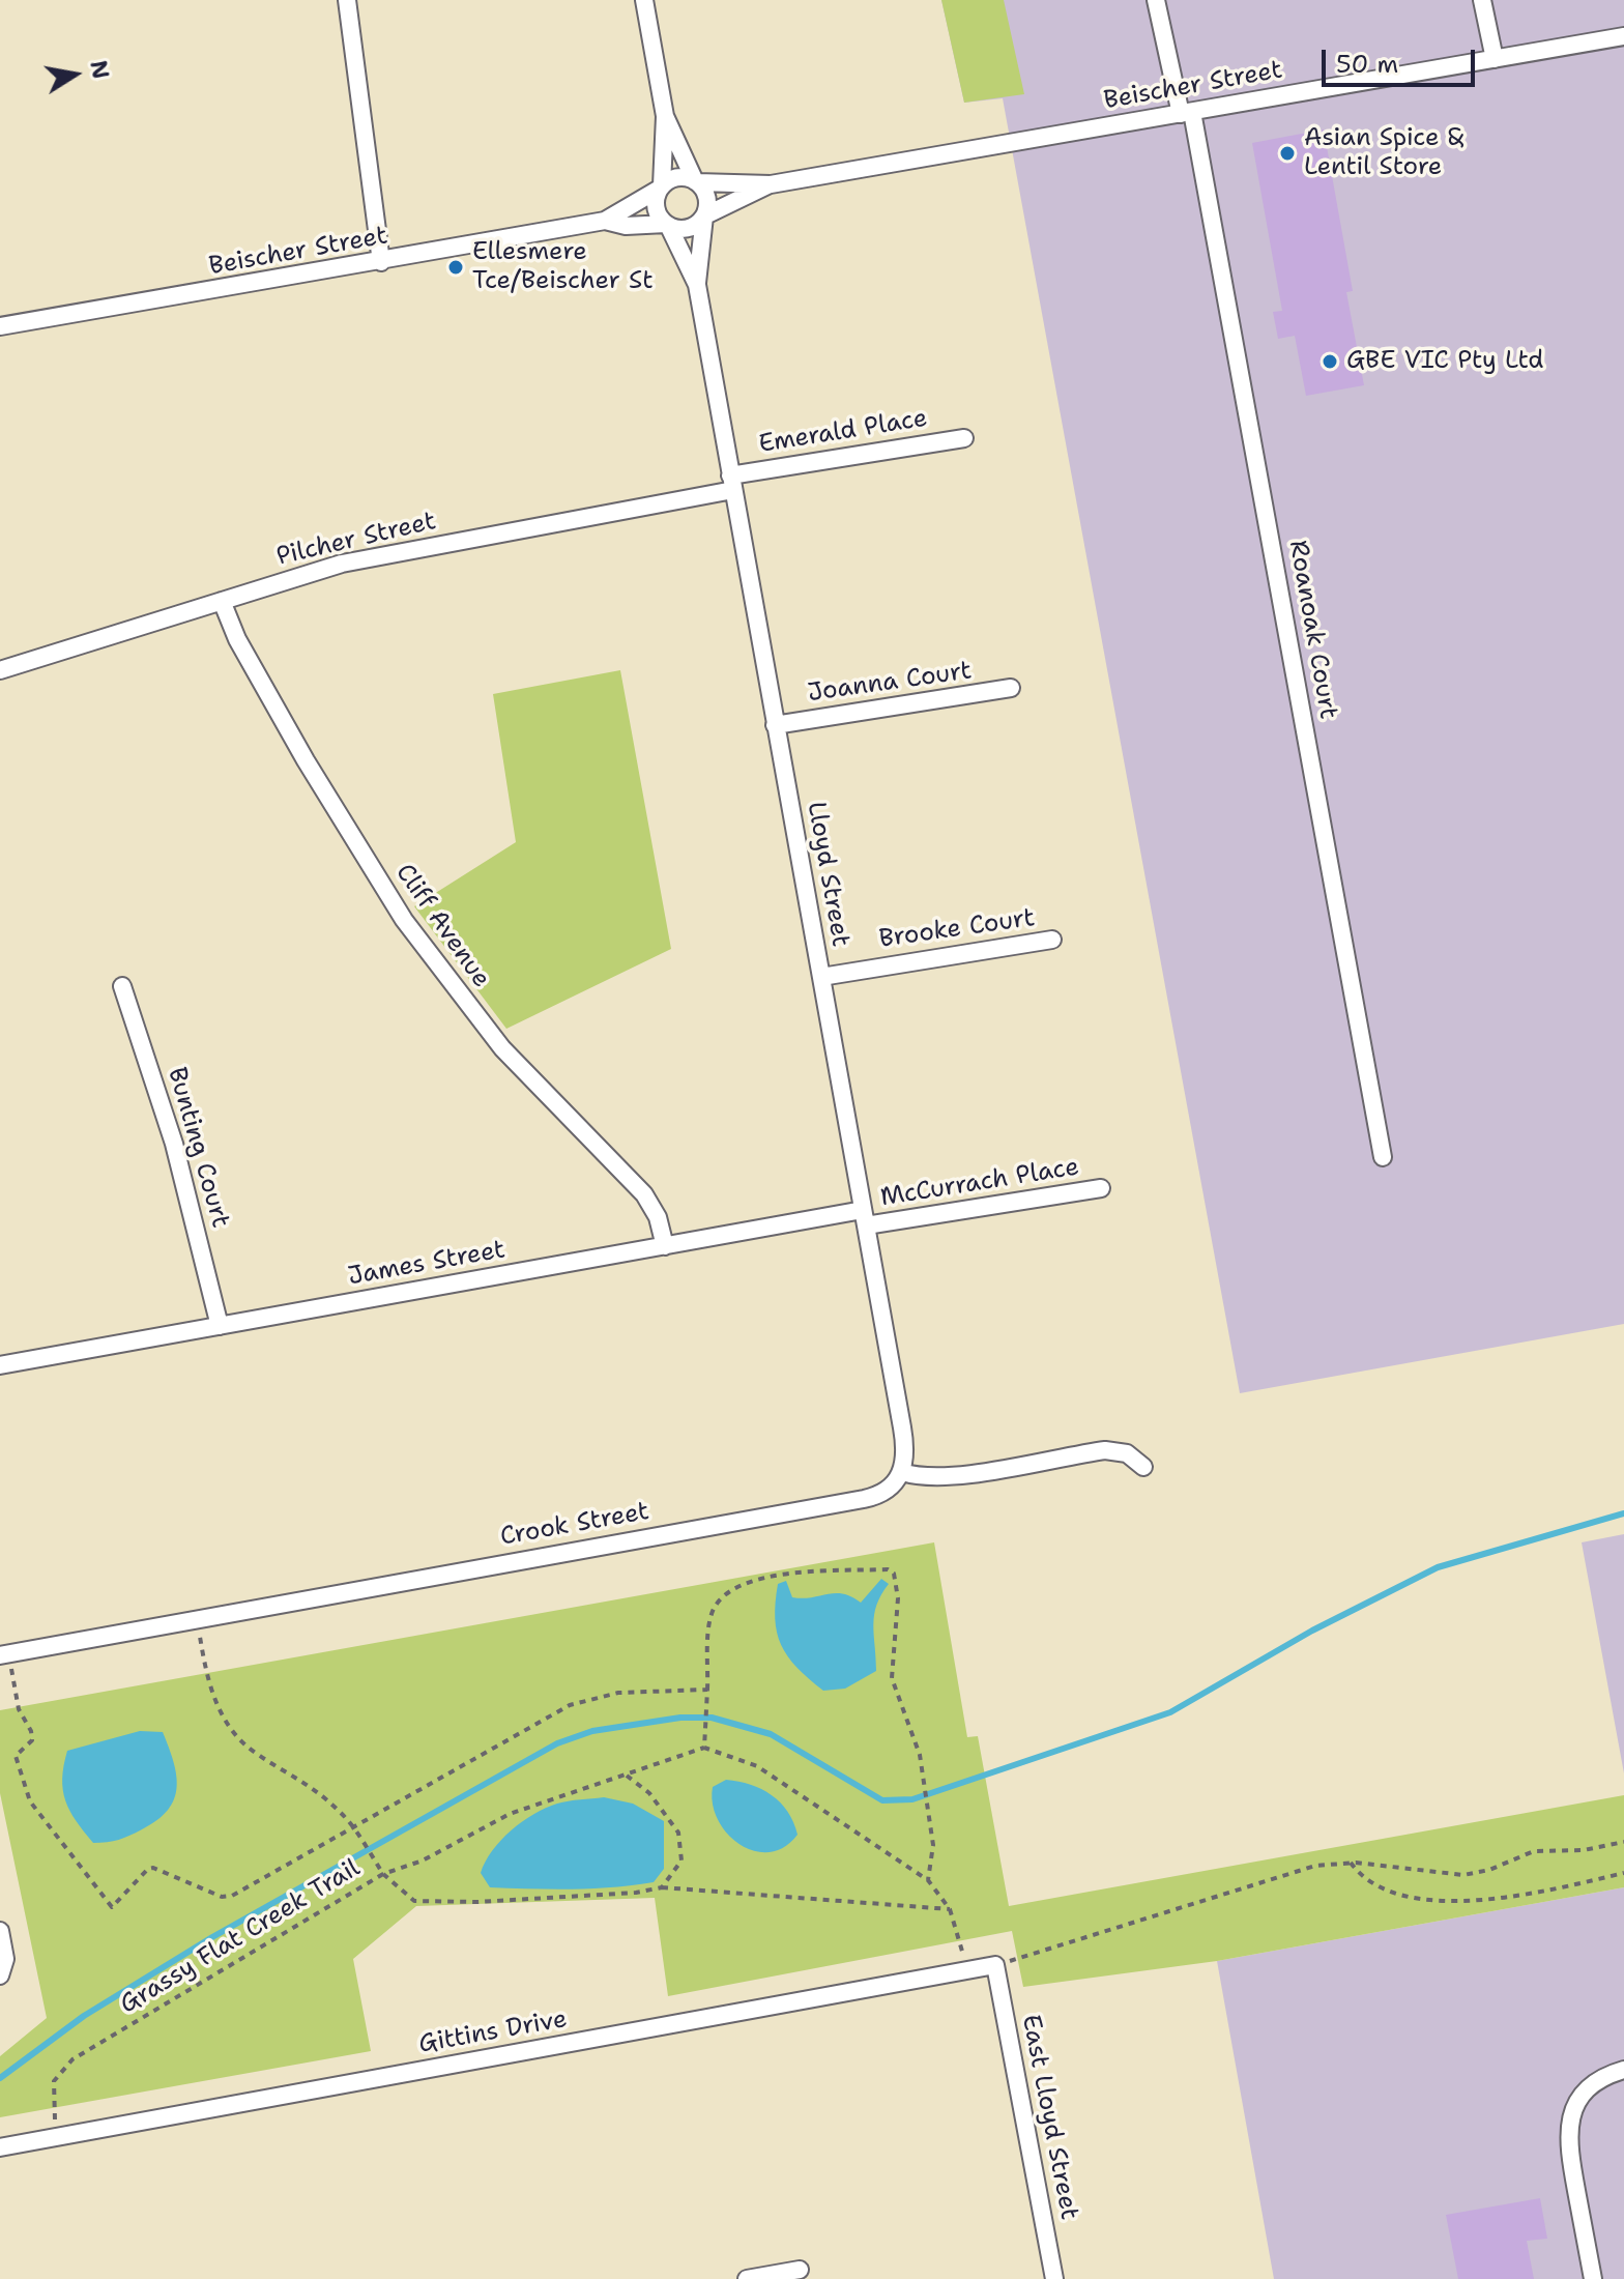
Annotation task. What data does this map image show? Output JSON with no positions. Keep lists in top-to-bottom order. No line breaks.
{"streets":{"street":["Beischer Street","Emerald Place","Pilcher Street","Roanoak Court","Joanna Court","Lloyd Street","Cliff Avenue","Brooke Court","Bunting Court","McCurrach Place","James Street","Crook Street","Gittins Drive","East Lloyd Street"],"path":["Grassy Flat Creek Trail"]},"crossings":[["Beischer Street","Roanoak Court"],["Beischer Street","Lloyd Street"],["Emerald Place","Pilcher Street"],["Emerald Place","Lloyd Street"],["Pilcher Street","Lloyd Street"],["Pilcher Street","Cliff Avenue"],["Joanna Court","Lloyd Street"],["Lloyd Street","Brooke Court"],["Lloyd Street","McCurrach Place"],["Lloyd Street","James Street"],["Lloyd Street","Crook Street"],["Cliff Avenue","James Street"],["Bunting Court","James Street"],["McCurrach Place","James Street"],["Gittins Drive","East Lloyd Street"]],"places":["Asian Spice & Lentil Store","Ellesmere Tce/Beischer St","GBE VIC Pty Ltd"],"scale_bar":"50 m","north":"right"}
